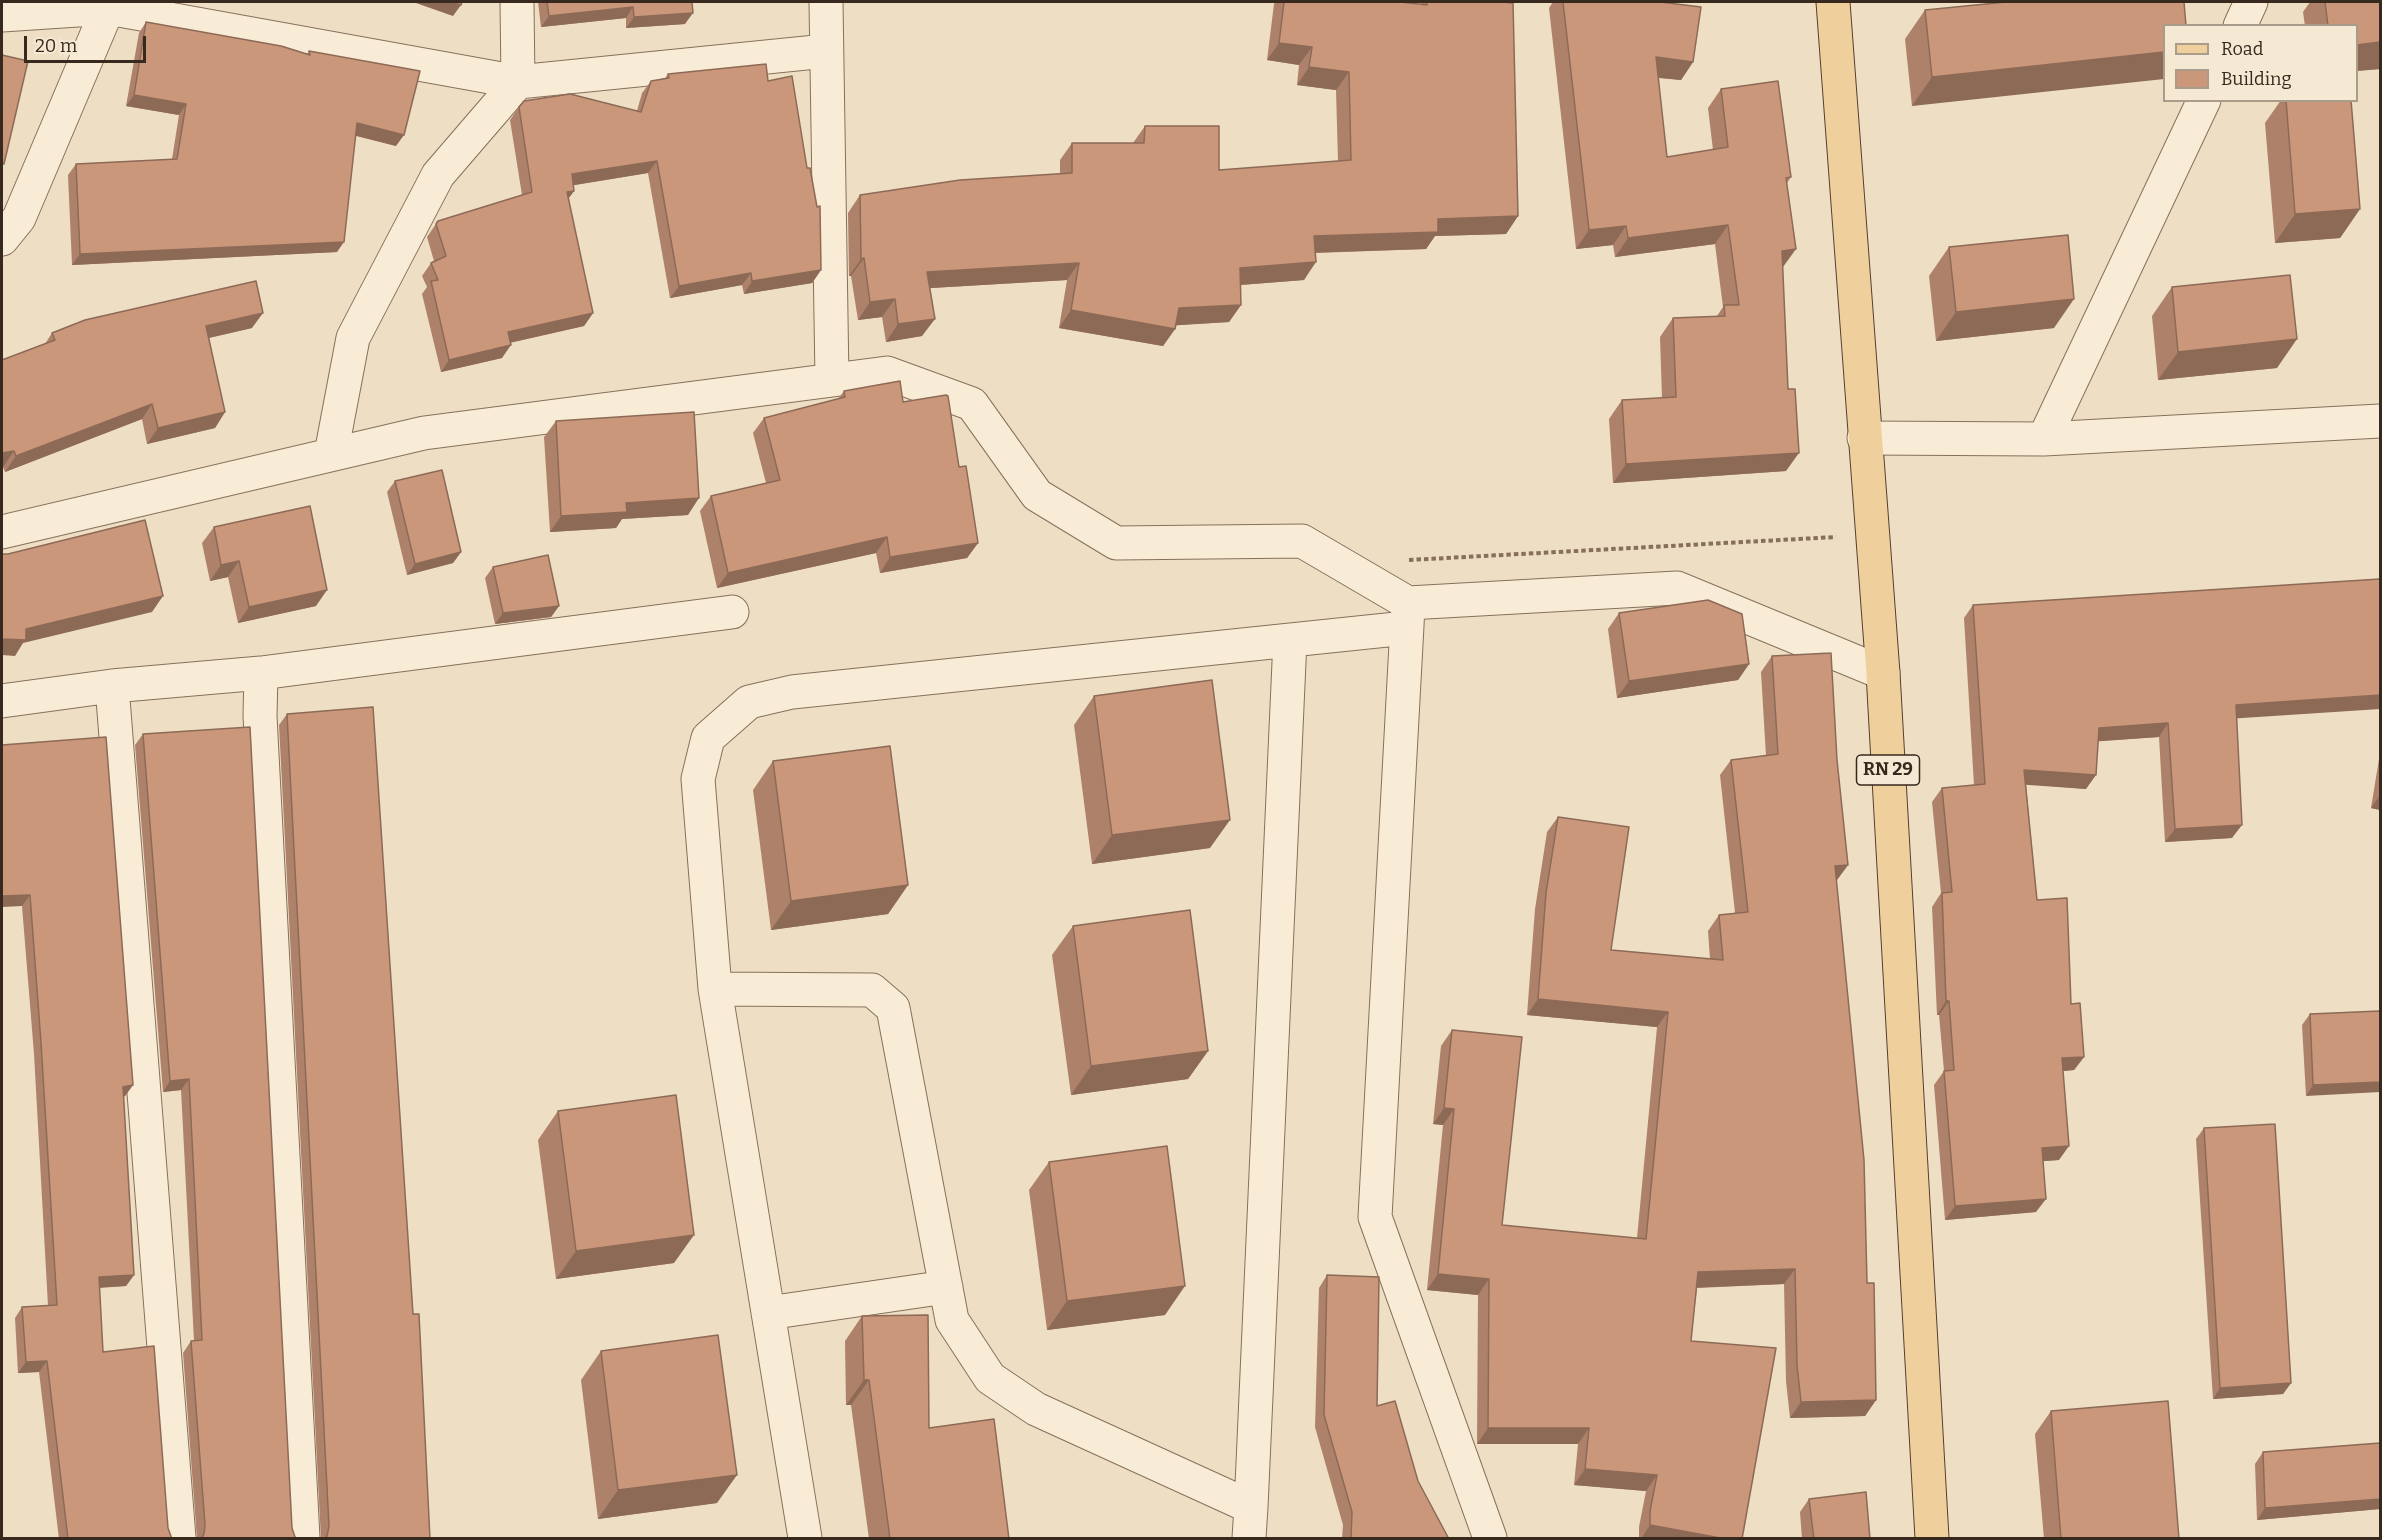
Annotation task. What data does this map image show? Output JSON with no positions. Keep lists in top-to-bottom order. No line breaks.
{"streets":{"main road":["RN 29"]},"legend":["Road","Building"],"scale_bar":"20 m"}
